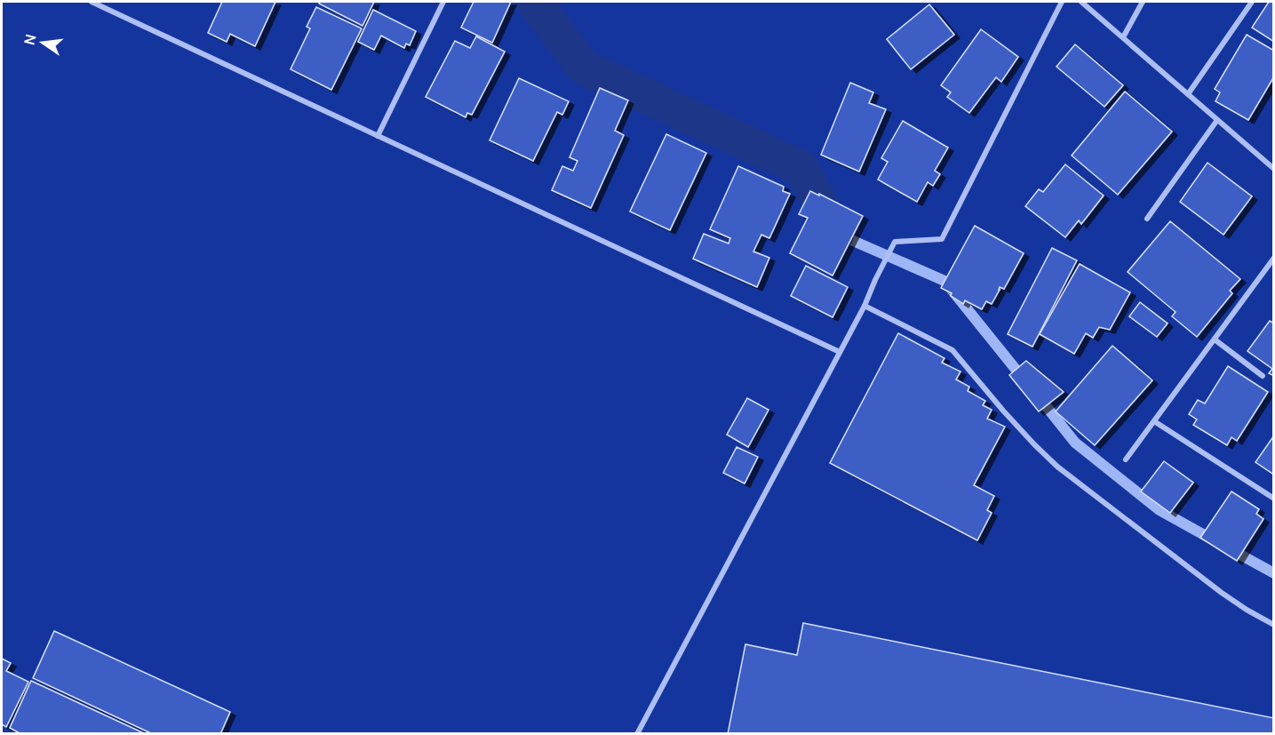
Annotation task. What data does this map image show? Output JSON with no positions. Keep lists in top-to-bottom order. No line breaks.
{"north":"left"}
